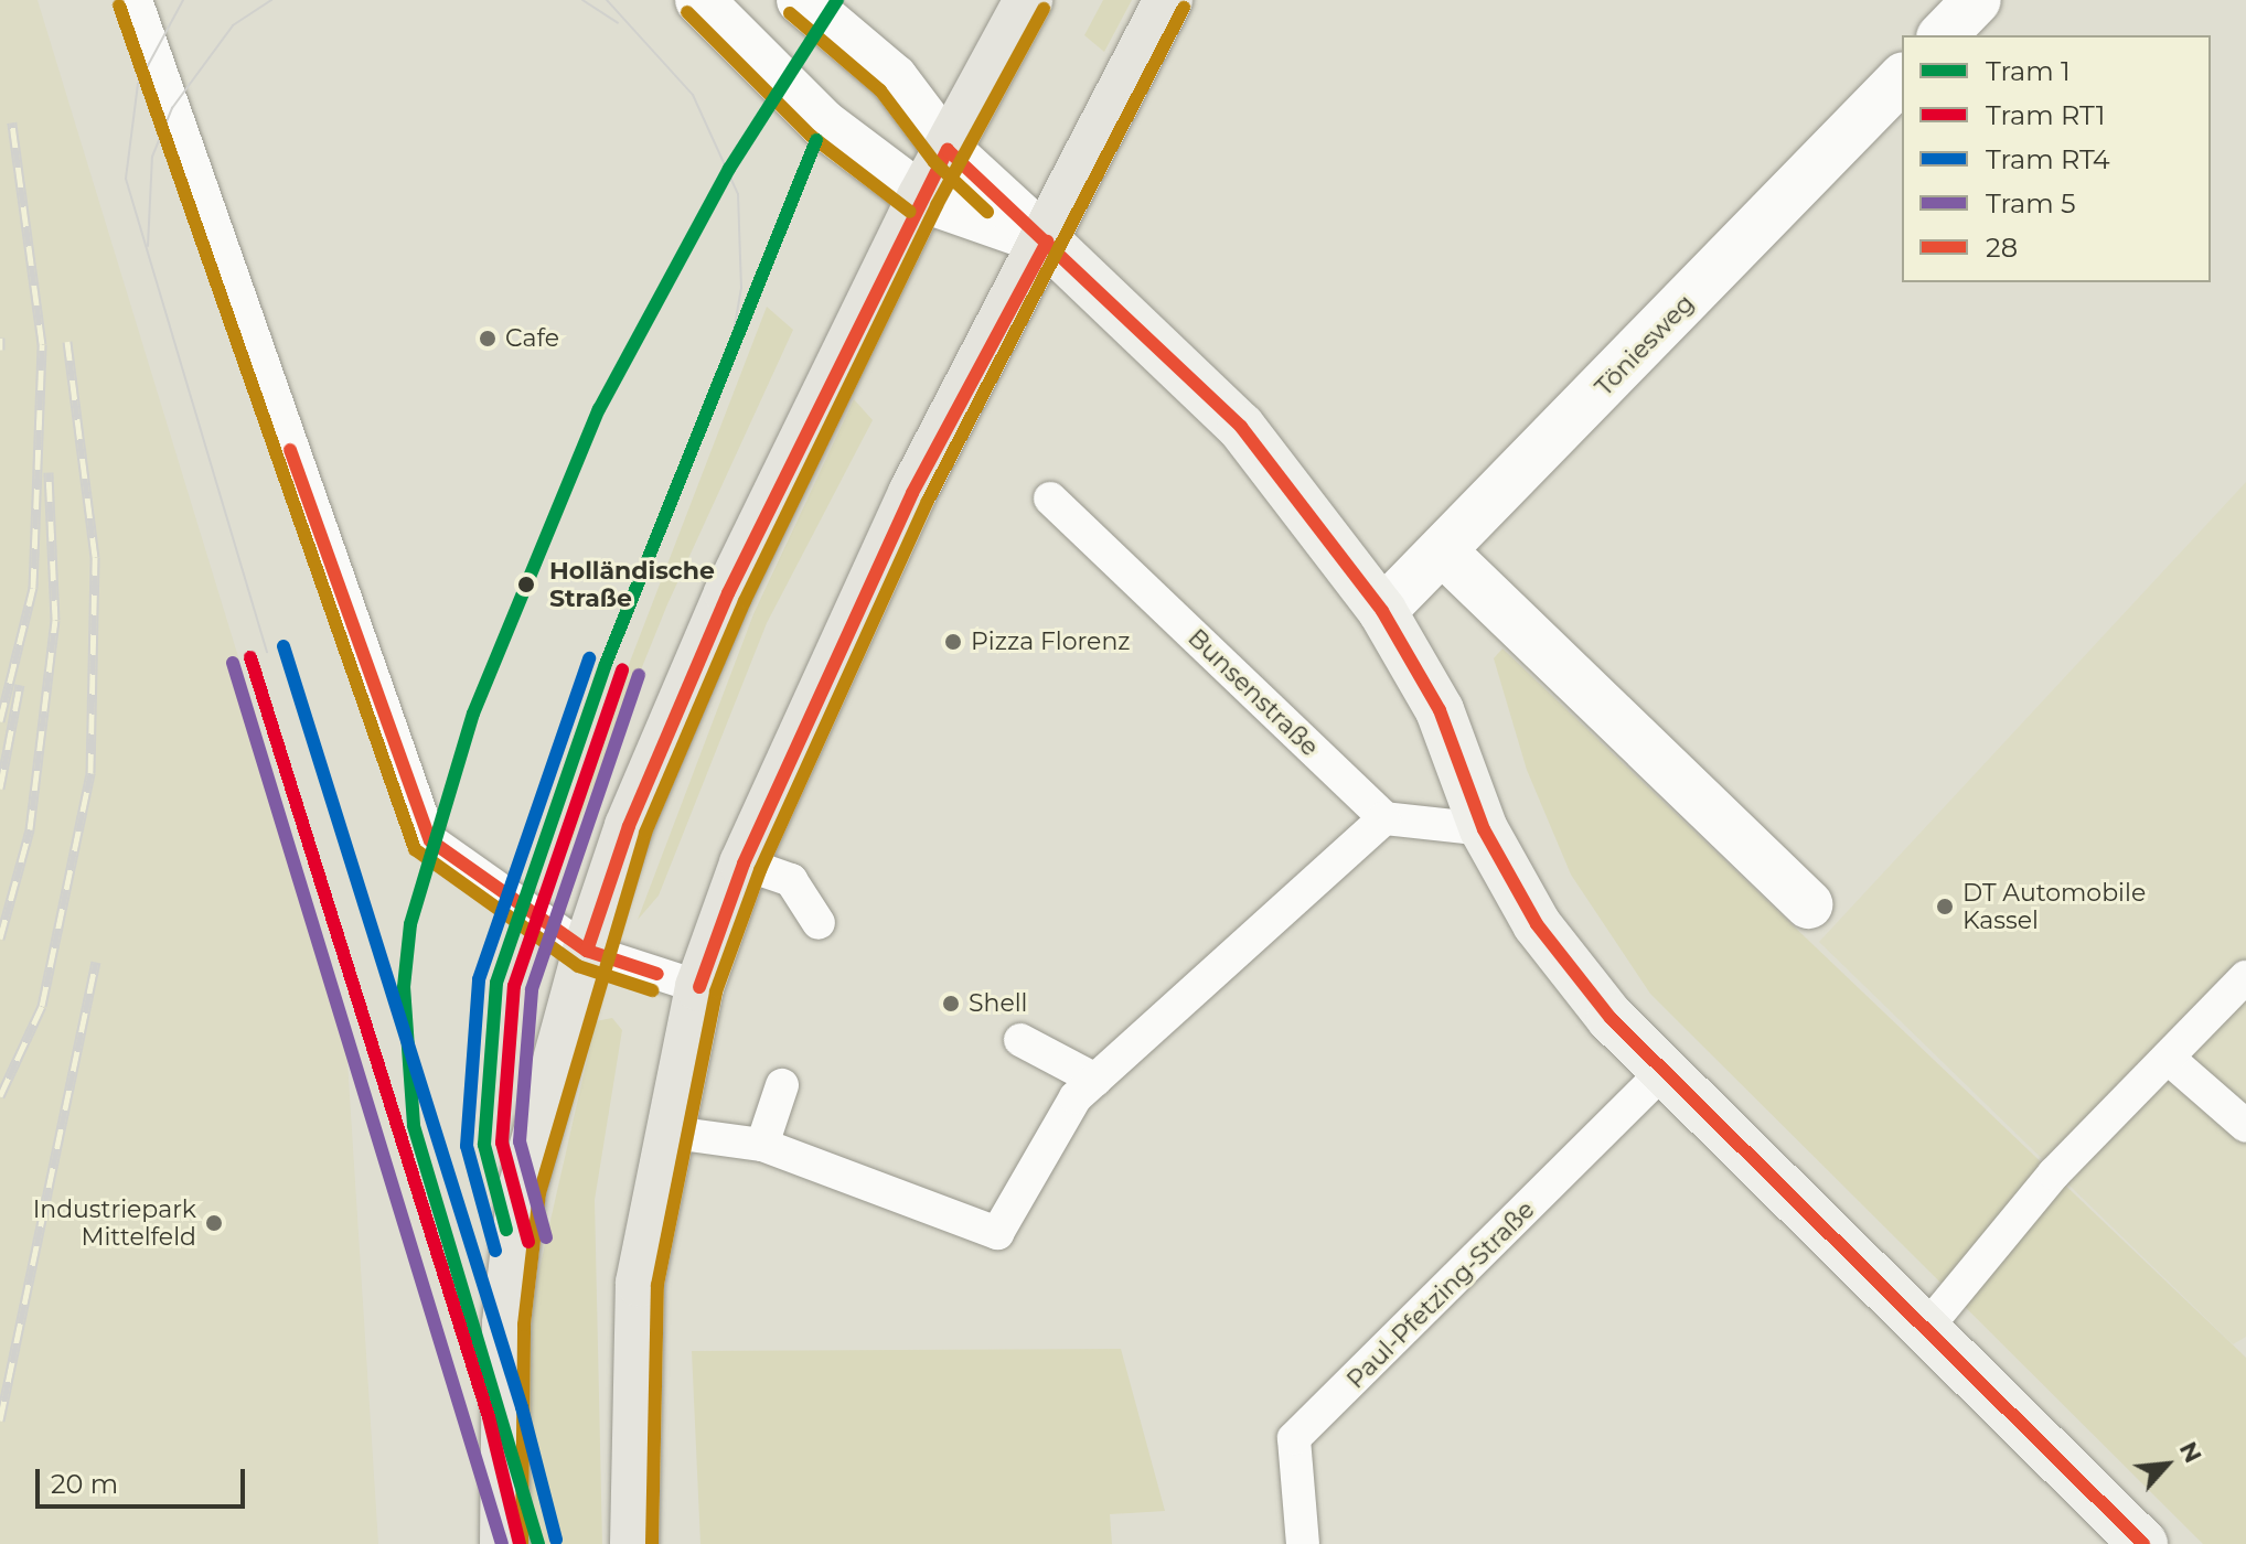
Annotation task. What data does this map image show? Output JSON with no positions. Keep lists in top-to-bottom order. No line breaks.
{"streets":{"street":["Töniesweg"],"lane":["Bunsenstraße","Paul-Pfetzing-Straße"]},"places":["Cafe","Holländische Straße","Pizza Florenz","DT Automobile Kassel","Shell","Industriepark Mittelfeld"],"lines":["tram line 1","transit line 28","tram line RT4","tram line RT1","tram line 5"],"legend":["Tram 1","Tram RT1","Tram RT4","Tram 5","28"],"scale_bar":"20 m","north":"top right"}
